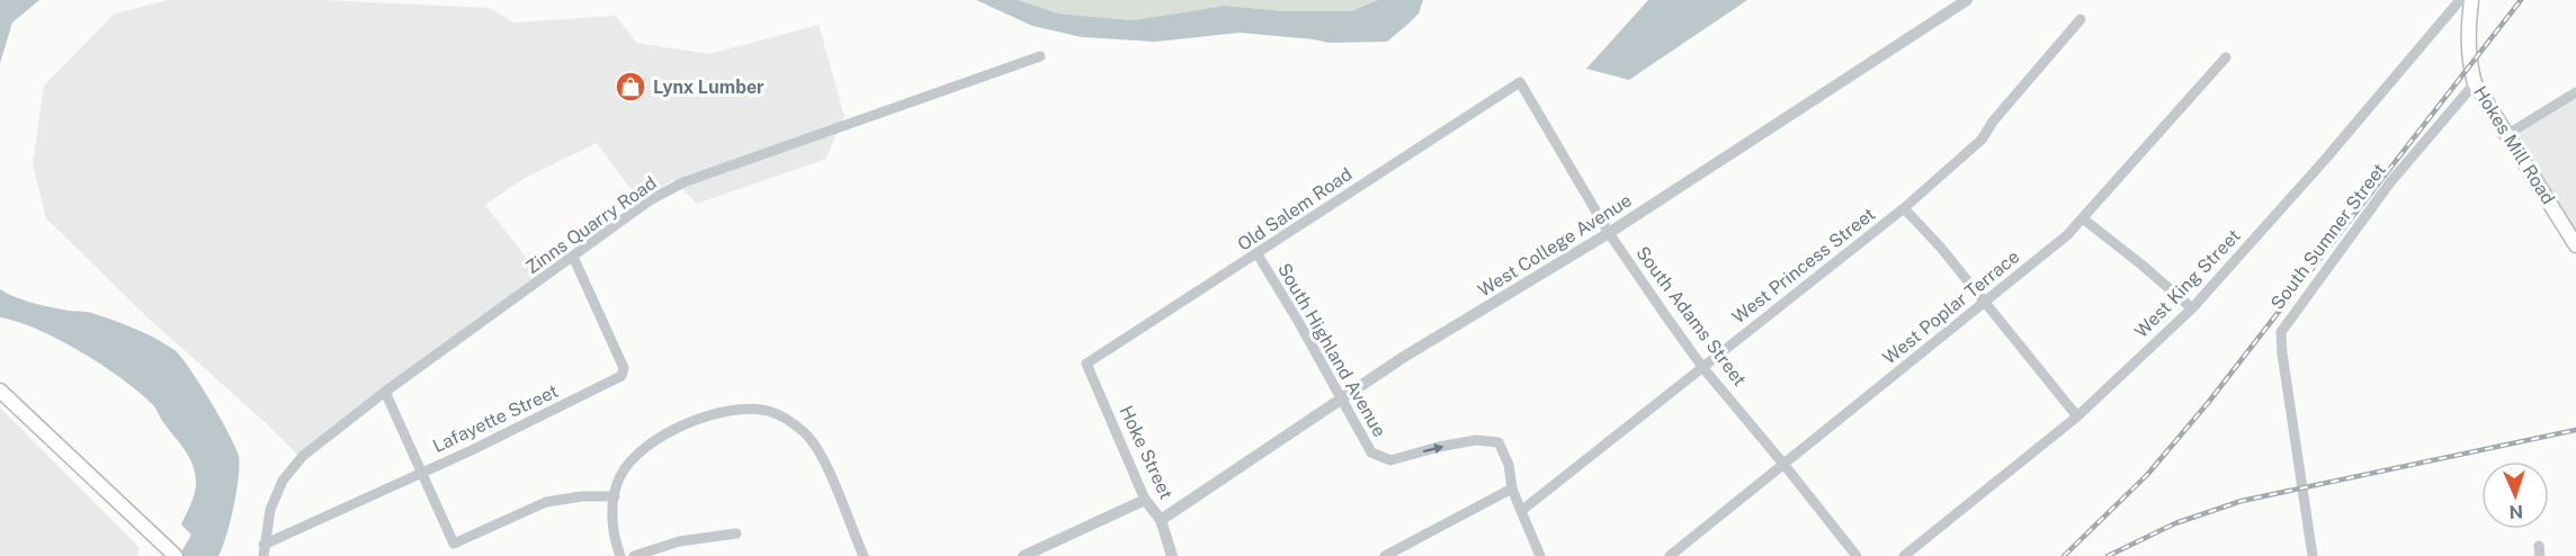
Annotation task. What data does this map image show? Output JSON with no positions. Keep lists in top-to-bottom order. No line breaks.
{"streets":{"main road":["Hokes Mill Road"],"street":["Old Salem Road","Zinns Quarry Road","South Sumner Street","West College Avenue","West Princess Street","West King Street","West Poplar Terrace","South Adams Street","South Highland Avenue","Lafayette Street","Hoke Street"]},"crossings":[["Hokes Mill Road","South Sumner Street"],["Old Salem Road","South Adams Street"],["Old Salem Road","South Highland Avenue"],["Old Salem Road","Hoke Street"],["Zinns Quarry Road","Lafayette Street"],["West College Avenue","South Adams Street"],["West College Avenue","South Highland Avenue"],["West College Avenue","Hoke Street"],["West Princess Street","South Adams Street"],["West Princess Street","South Highland Avenue"],["West Poplar Terrace","South Adams Street"]],"places":{"shop":["Lynx Lumber"]},"north":"bottom"}
